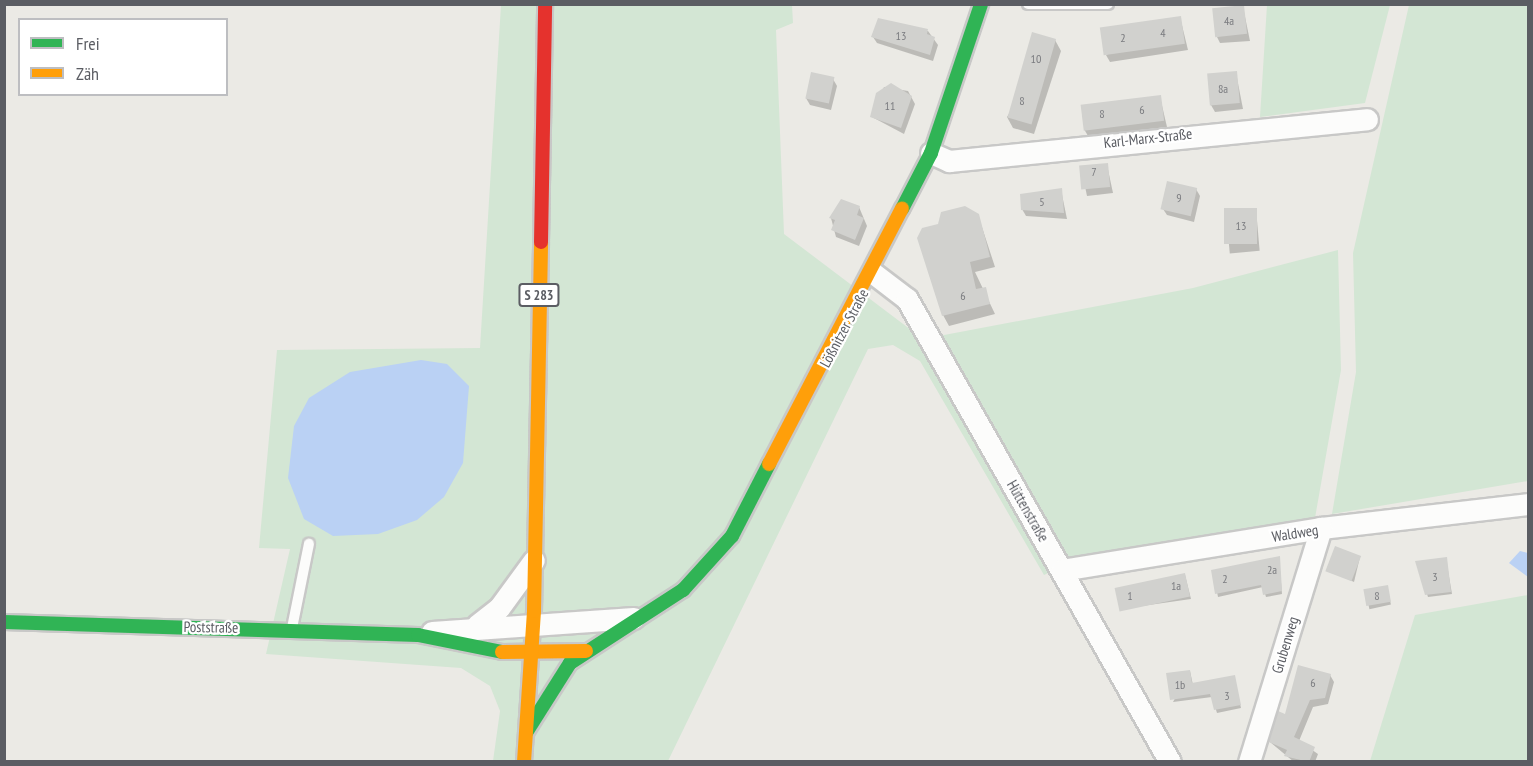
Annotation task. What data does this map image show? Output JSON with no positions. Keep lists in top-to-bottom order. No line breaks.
{"streets":{"street":["Karl-Marx-Straße","S 283","Lößnitzer Straße","Hüttenstraße","Waldweg","Poststraße","Grubenweg"]},"crossings":[["Karl-Marx-Straße","Lößnitzer Straße"],["S 283","Lößnitzer Straße"],["S 283","Poststraße"],["Lößnitzer Straße","Hüttenstraße"],["Lößnitzer Straße","Poststraße"],["Hüttenstraße","Waldweg"],["Waldweg","Grubenweg"]],"house_numbers":["4a","4","13","2","10","8a","8","11","6","8","7","9","5","13","6","2a","3","2","1a","1","8","6","1b","3"],"legend":["Frei","Zäh"]}
